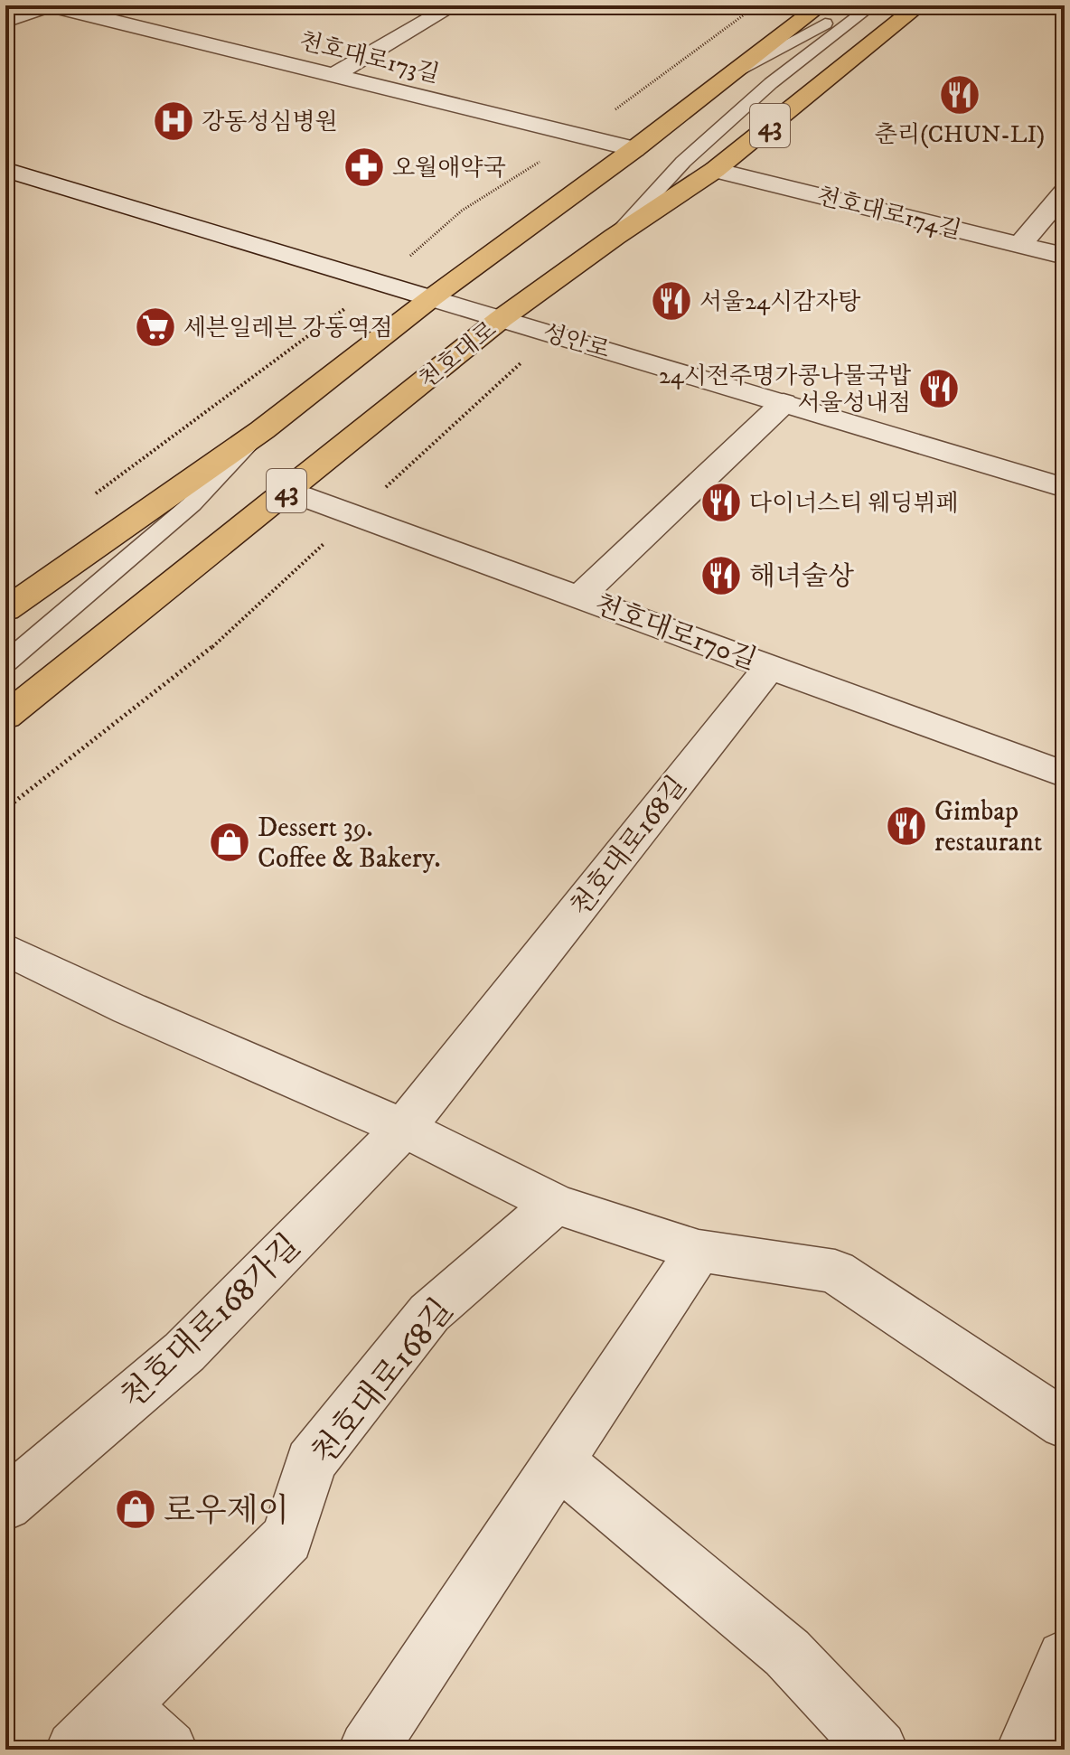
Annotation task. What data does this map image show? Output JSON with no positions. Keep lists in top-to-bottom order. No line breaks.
{"streets":{"main road":["43","천호대로"],"street":["천호대로173길","천호대로174길","성안로","천호대로170길","천호대로168길","천호대로168가길"]},"crossings":[["천호대로173길","43"],["43","성안로"],["천호대로174길","천호대로"],["성안로","천호대로"],["천호대로","천호대로170길"],["천호대로170길","천호대로168길"],["천호대로168길","천호대로168가길"]],"places":{"restaurant":["춘리(CHUN-LI)","서울24시감자탕","24시전주명가콩나물국밥 서울성내점","다이너스티 웨딩뷔페","해녀술상","Gimbap restaurant"],"hospital":["강동성심병원"],"pharmacy":["오월애약국"],"supermarket":["세븐일레븐 강동역점"],"shop":["Dessert 39. Coffee & Bakery.","로우제이"]}}
